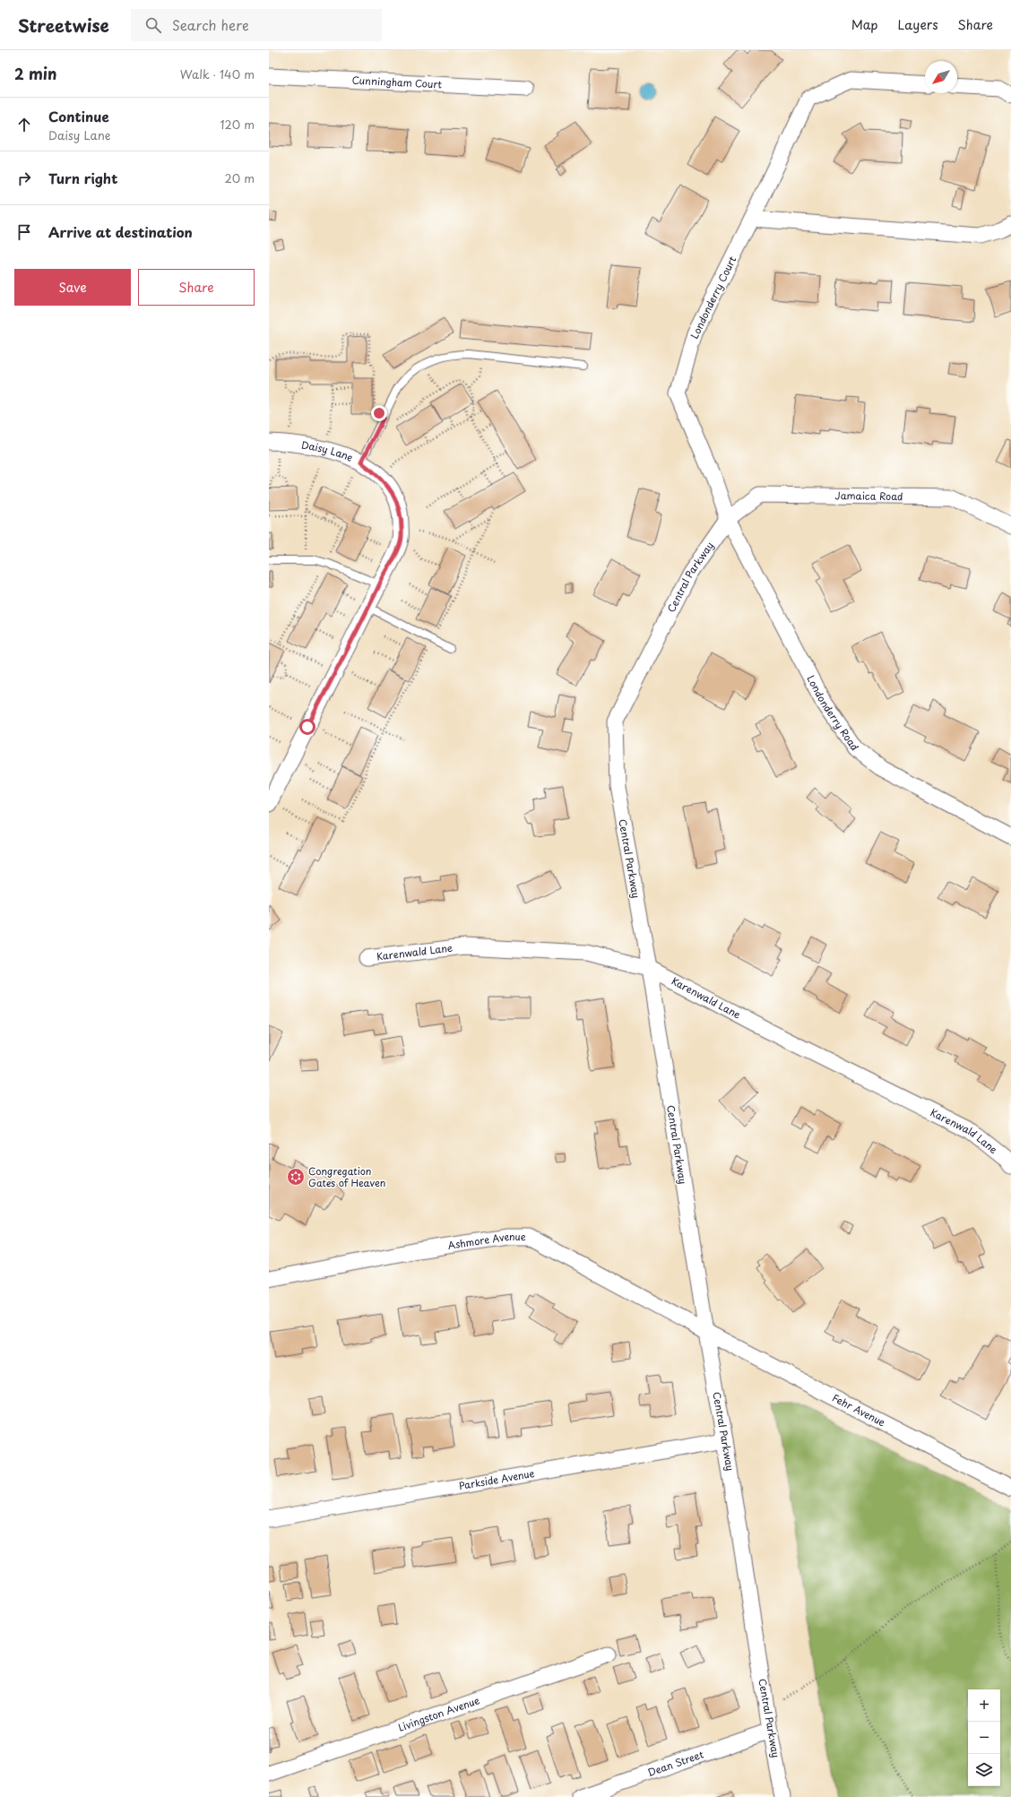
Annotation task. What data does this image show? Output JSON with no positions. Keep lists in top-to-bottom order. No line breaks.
{"streets":{"street":["Cunningham Court","Londonderry Court","Daisy Lane","Jamaica Road","Central Parkway","Londonderry Road","Karenwald Lane","Ashmore Avenue","Fehr Avenue","Parkside Avenue","Livingston Avenue","Dean Street"]},"crossings":[["Londonderry Court","Jamaica Road"],["Londonderry Court","Central Parkway"],["Londonderry Court","Londonderry Road"],["Jamaica Road","Central Parkway"],["Jamaica Road","Londonderry Road"],["Central Parkway","Londonderry Road"],["Central Parkway","Karenwald Lane"],["Central Parkway","Ashmore Avenue"],["Central Parkway","Fehr Avenue"],["Central Parkway","Parkside Avenue"],["Central Parkway","Dean Street"],["Ashmore Avenue","Fehr Avenue"]],"places":{"synagogue":["Congregation Gates of Heaven"]},"north":"bottom left","page":{"header":"Streetwise","search":"Search here","nav":["Map","Layers","Share"],"heading":["2 min","Walk · 140 m"],"list":[["Continue","Daisy Lane","120 m"],["Turn right","20 m"],"Arrive at destination"],"buttons":["Save","Share"],"map_buttons":["+","−"]}}
